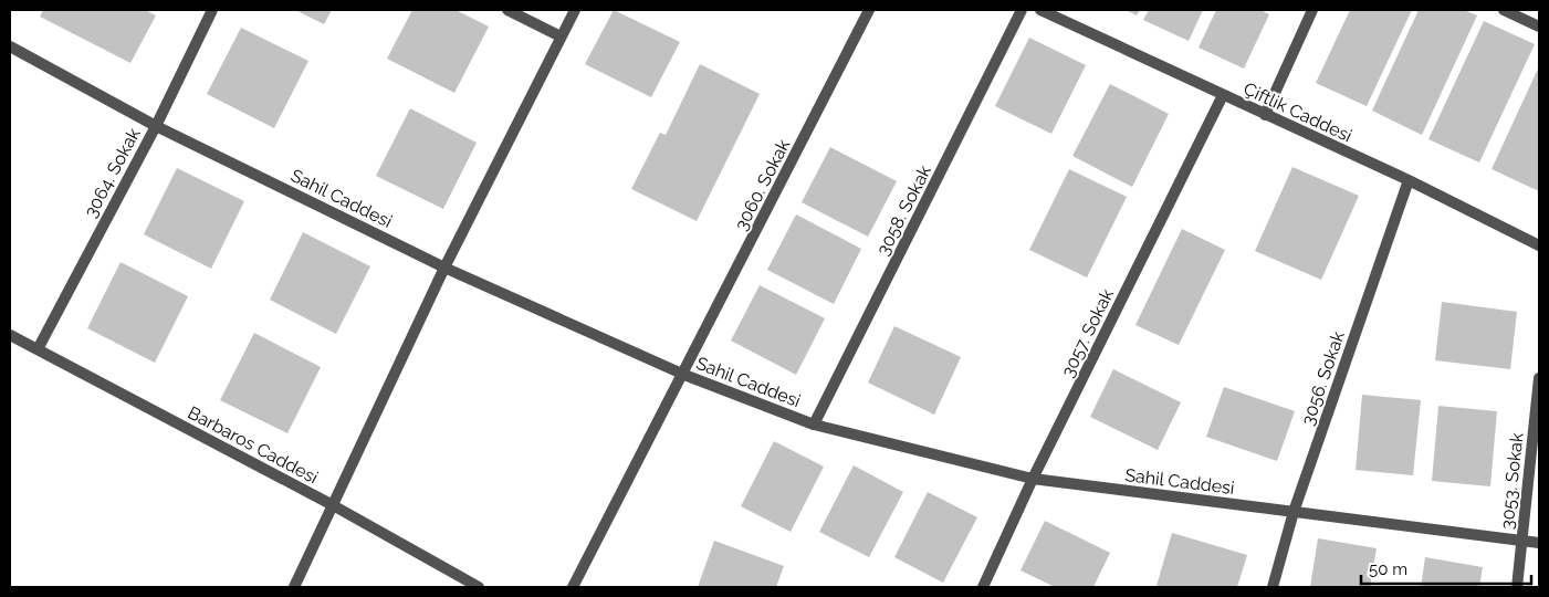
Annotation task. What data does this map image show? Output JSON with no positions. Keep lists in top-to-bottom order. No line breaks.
{"streets":{"street":["Çiftlik Caddesi","3064. Sokak","3060. Sokak","Sahil Caddesi","3058. Sokak","3057. Sokak","3056. Sokak","Barbaros Caddesi","3053. Sokak"]},"crossings":[["Çiftlik Caddesi","3057. Sokak"],["Çiftlik Caddesi","3056. Sokak"],["3064. Sokak","Sahil Caddesi"],["3064. Sokak","Barbaros Caddesi"],["3060. Sokak","Sahil Caddesi"],["Sahil Caddesi","3058. Sokak"],["Sahil Caddesi","3057. Sokak"],["Sahil Caddesi","3056. Sokak"],["Sahil Caddesi","3053. Sokak"]],"scale_bar":"50 m"}
